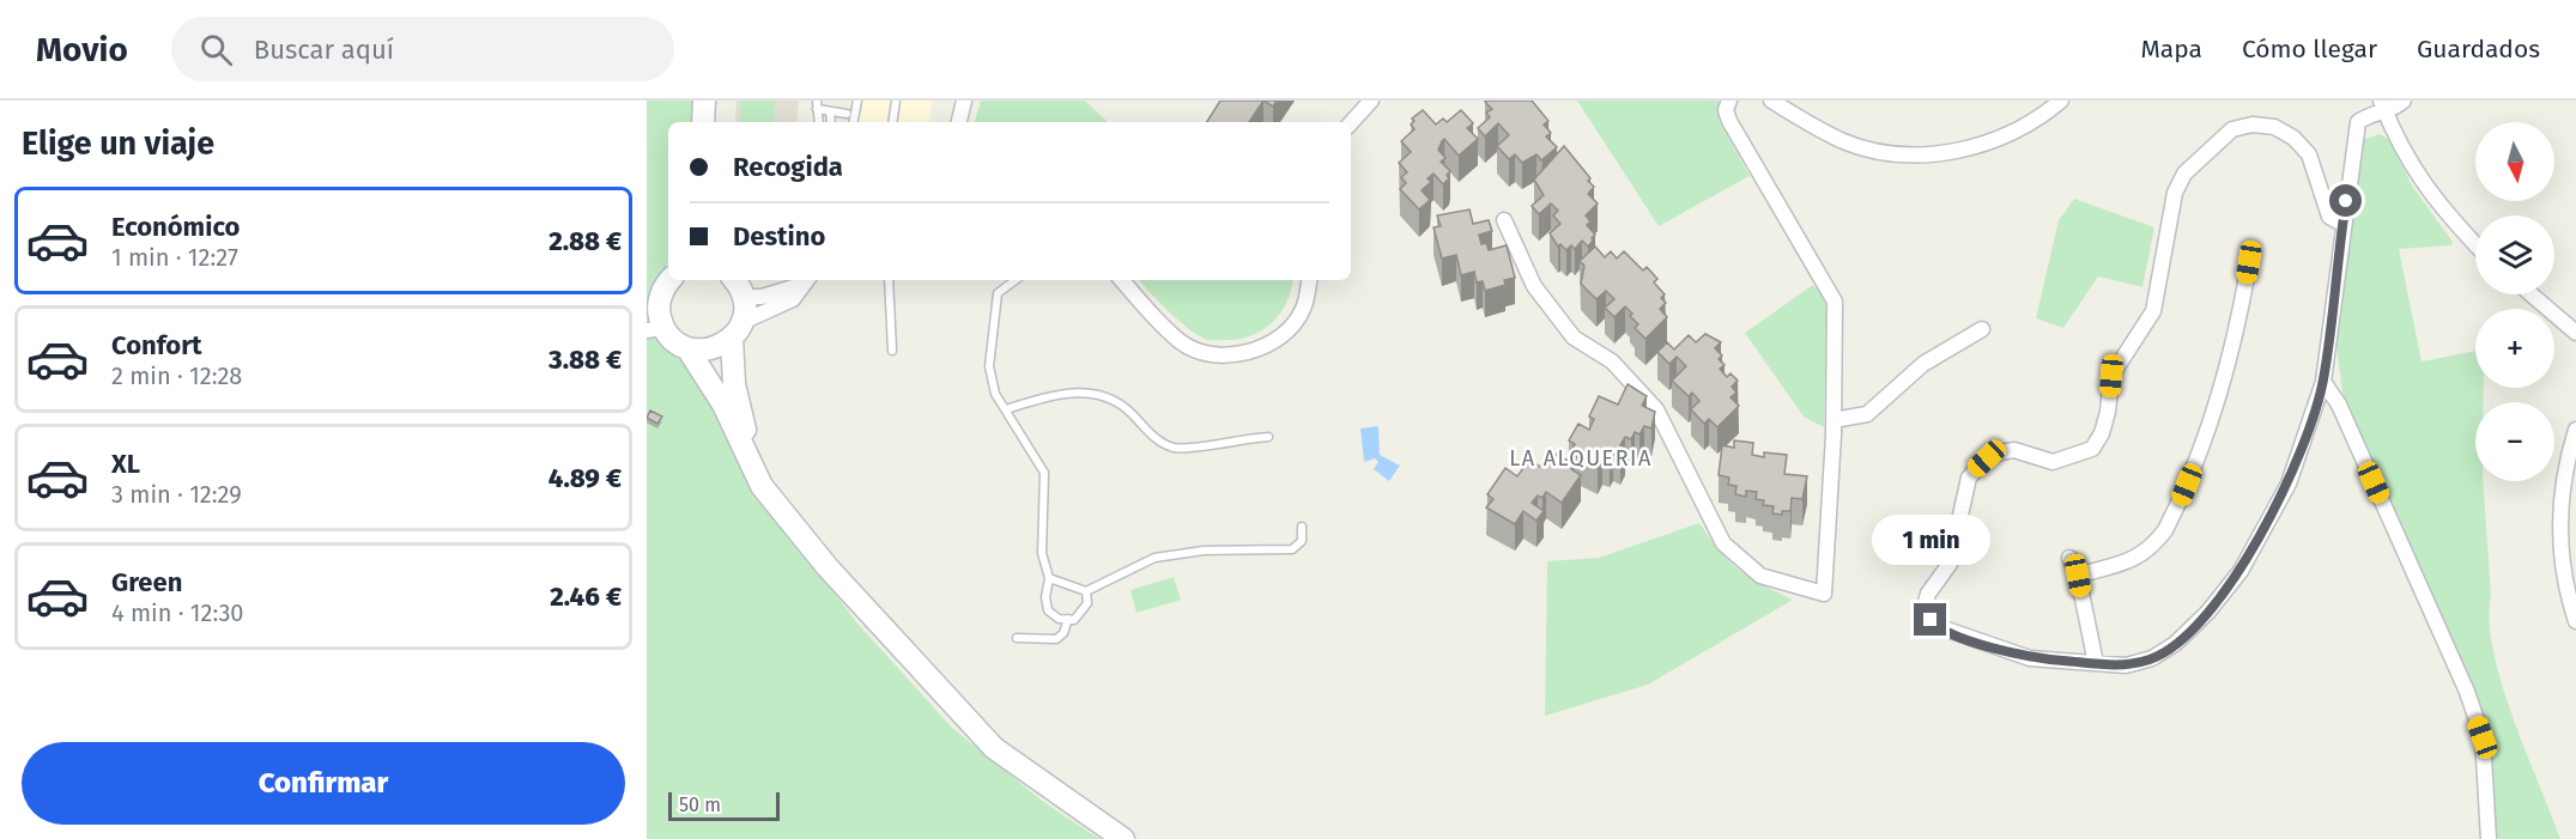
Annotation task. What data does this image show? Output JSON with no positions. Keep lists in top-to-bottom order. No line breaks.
{"districts":["LA ALQUERIA"],"scale_bar":"50 m","north":"bottom","page":{"header":"Movio","search":"Buscar aquí","nav":["Mapa","Cómo llegar","Guardados"],"heading":"Elige un viaje","map_buttons":["+","−"],"banner":["Recogida","Destino"],"list":[{"name":"Económico","note":"1 min · 12:27","value":"2.88 €"},{"name":"Confort","note":"2 min · 12:28","value":"3.88 €"},{"name":"XL","note":"3 min · 12:29","value":"4.89 €"},{"name":"Green","note":"4 min · 12:30","value":"2.46 €"}],"bubble":"1 min","buttons":"Confirmar","scale":"50 m"}}
